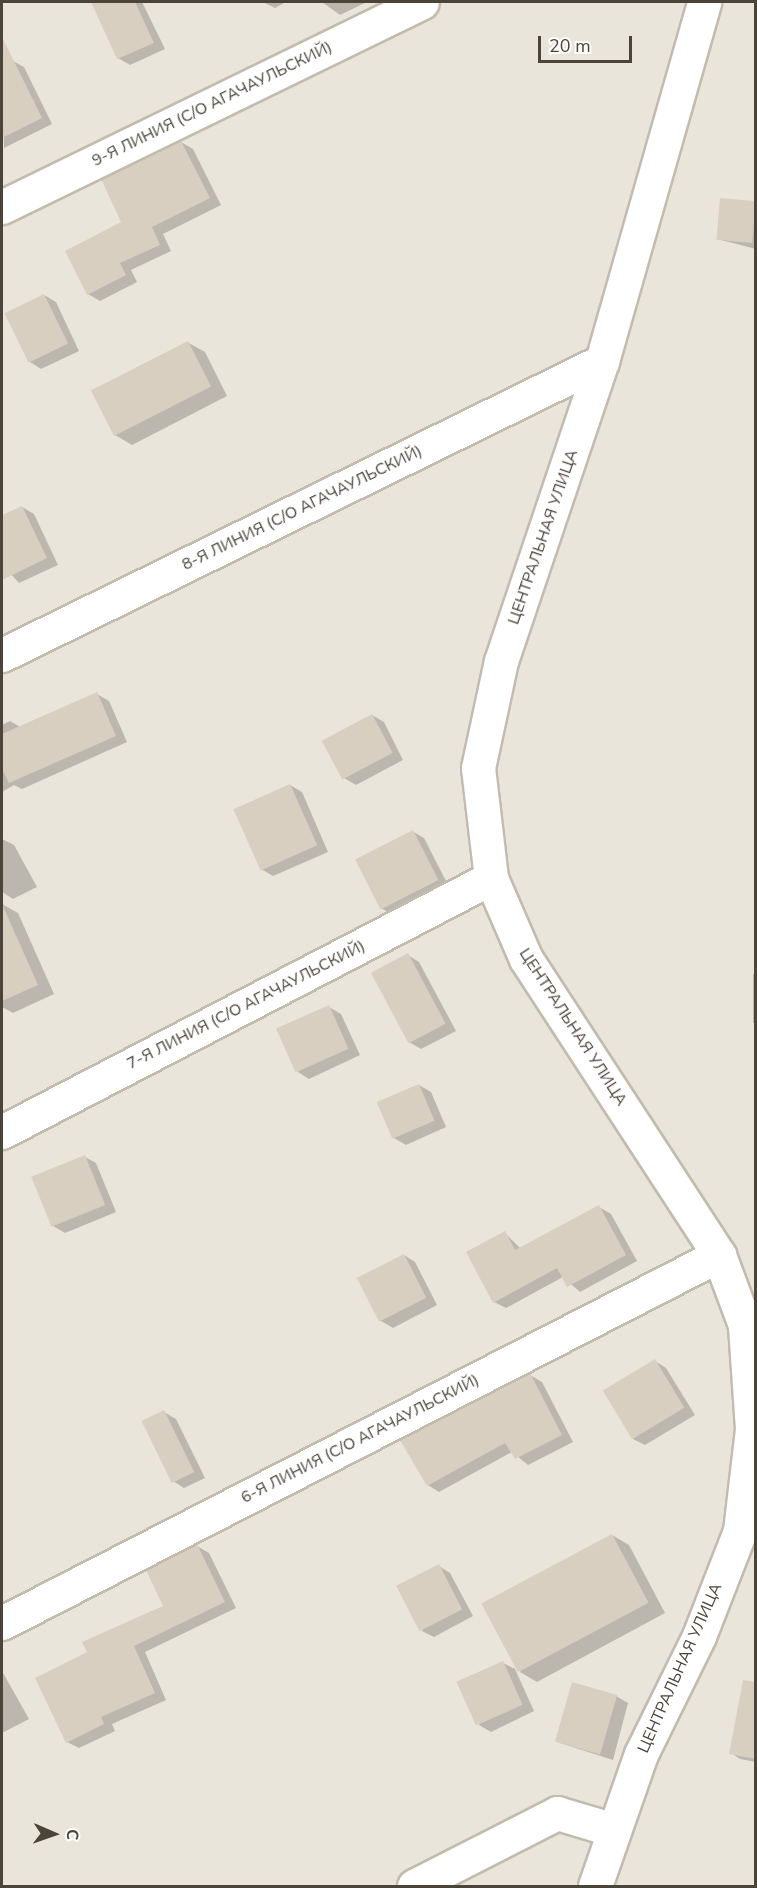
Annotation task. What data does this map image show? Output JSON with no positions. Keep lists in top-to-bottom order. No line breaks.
{"streets":{"street":["9-Я ЛИНИЯ (С/О АГАЧАУЛЬСКИЙ)","8-Я ЛИНИЯ (С/О АГАЧАУЛЬСКИЙ)","ЦЕНТРАЛЬНАЯ УЛИЦА","7-Я ЛИНИЯ (С/О АГАЧАУЛЬСКИЙ)","6-Я ЛИНИЯ (С/О АГАЧАУЛЬСКИЙ)"]},"crossings":[["8-Я ЛИНИЯ (С/О АГАЧАУЛЬСКИЙ)","ЦЕНТРАЛЬНАЯ УЛИЦА"],["ЦЕНТРАЛЬНАЯ УЛИЦА","7-Я ЛИНИЯ (С/О АГАЧАУЛЬСКИЙ)"],["ЦЕНТРАЛЬНАЯ УЛИЦА","6-Я ЛИНИЯ (С/О АГАЧАУЛЬСКИЙ)"]],"scale_bar":"20 m","north":"right"}
